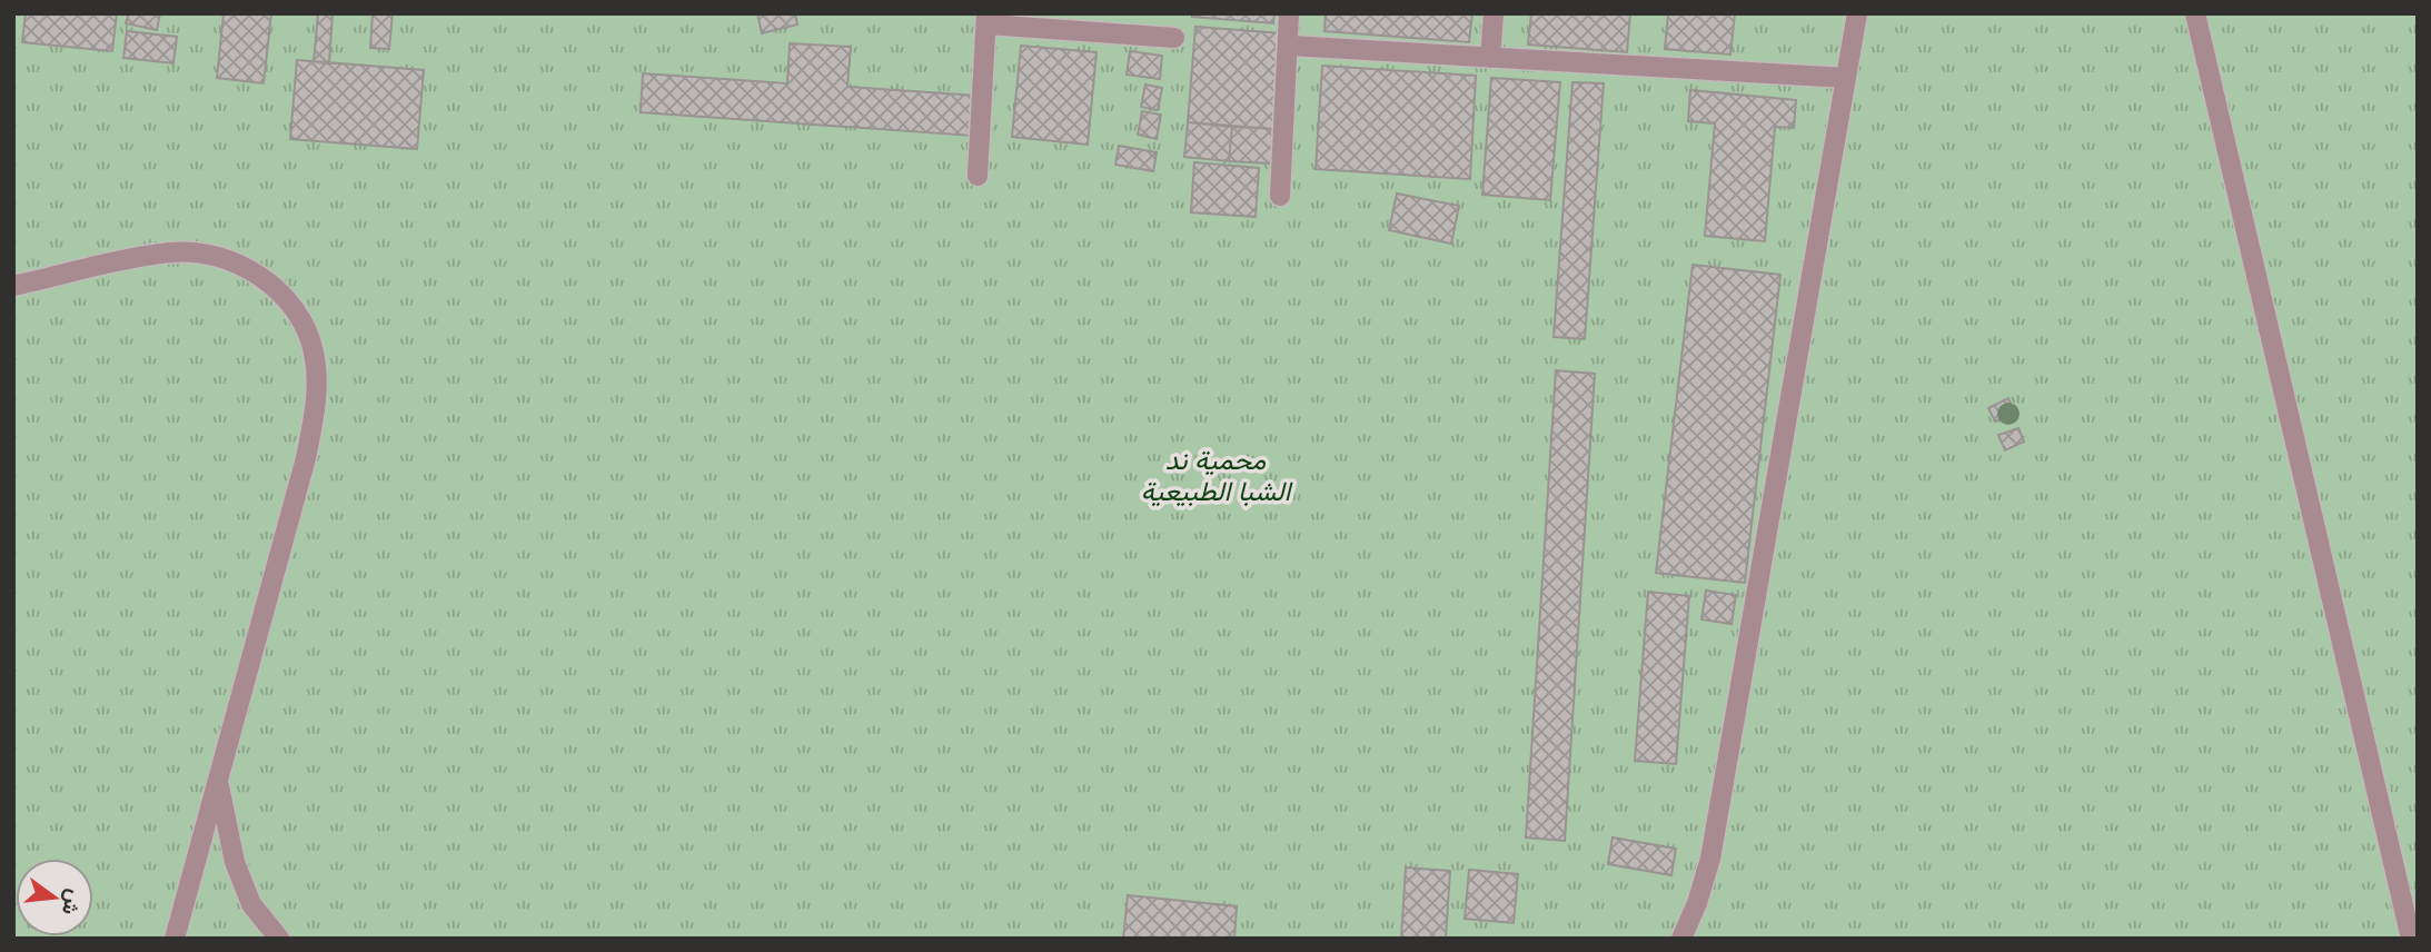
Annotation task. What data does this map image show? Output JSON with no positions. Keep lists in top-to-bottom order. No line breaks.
{"parks":["محمية ند الشبا الطبيعية"],"north":"right"}
